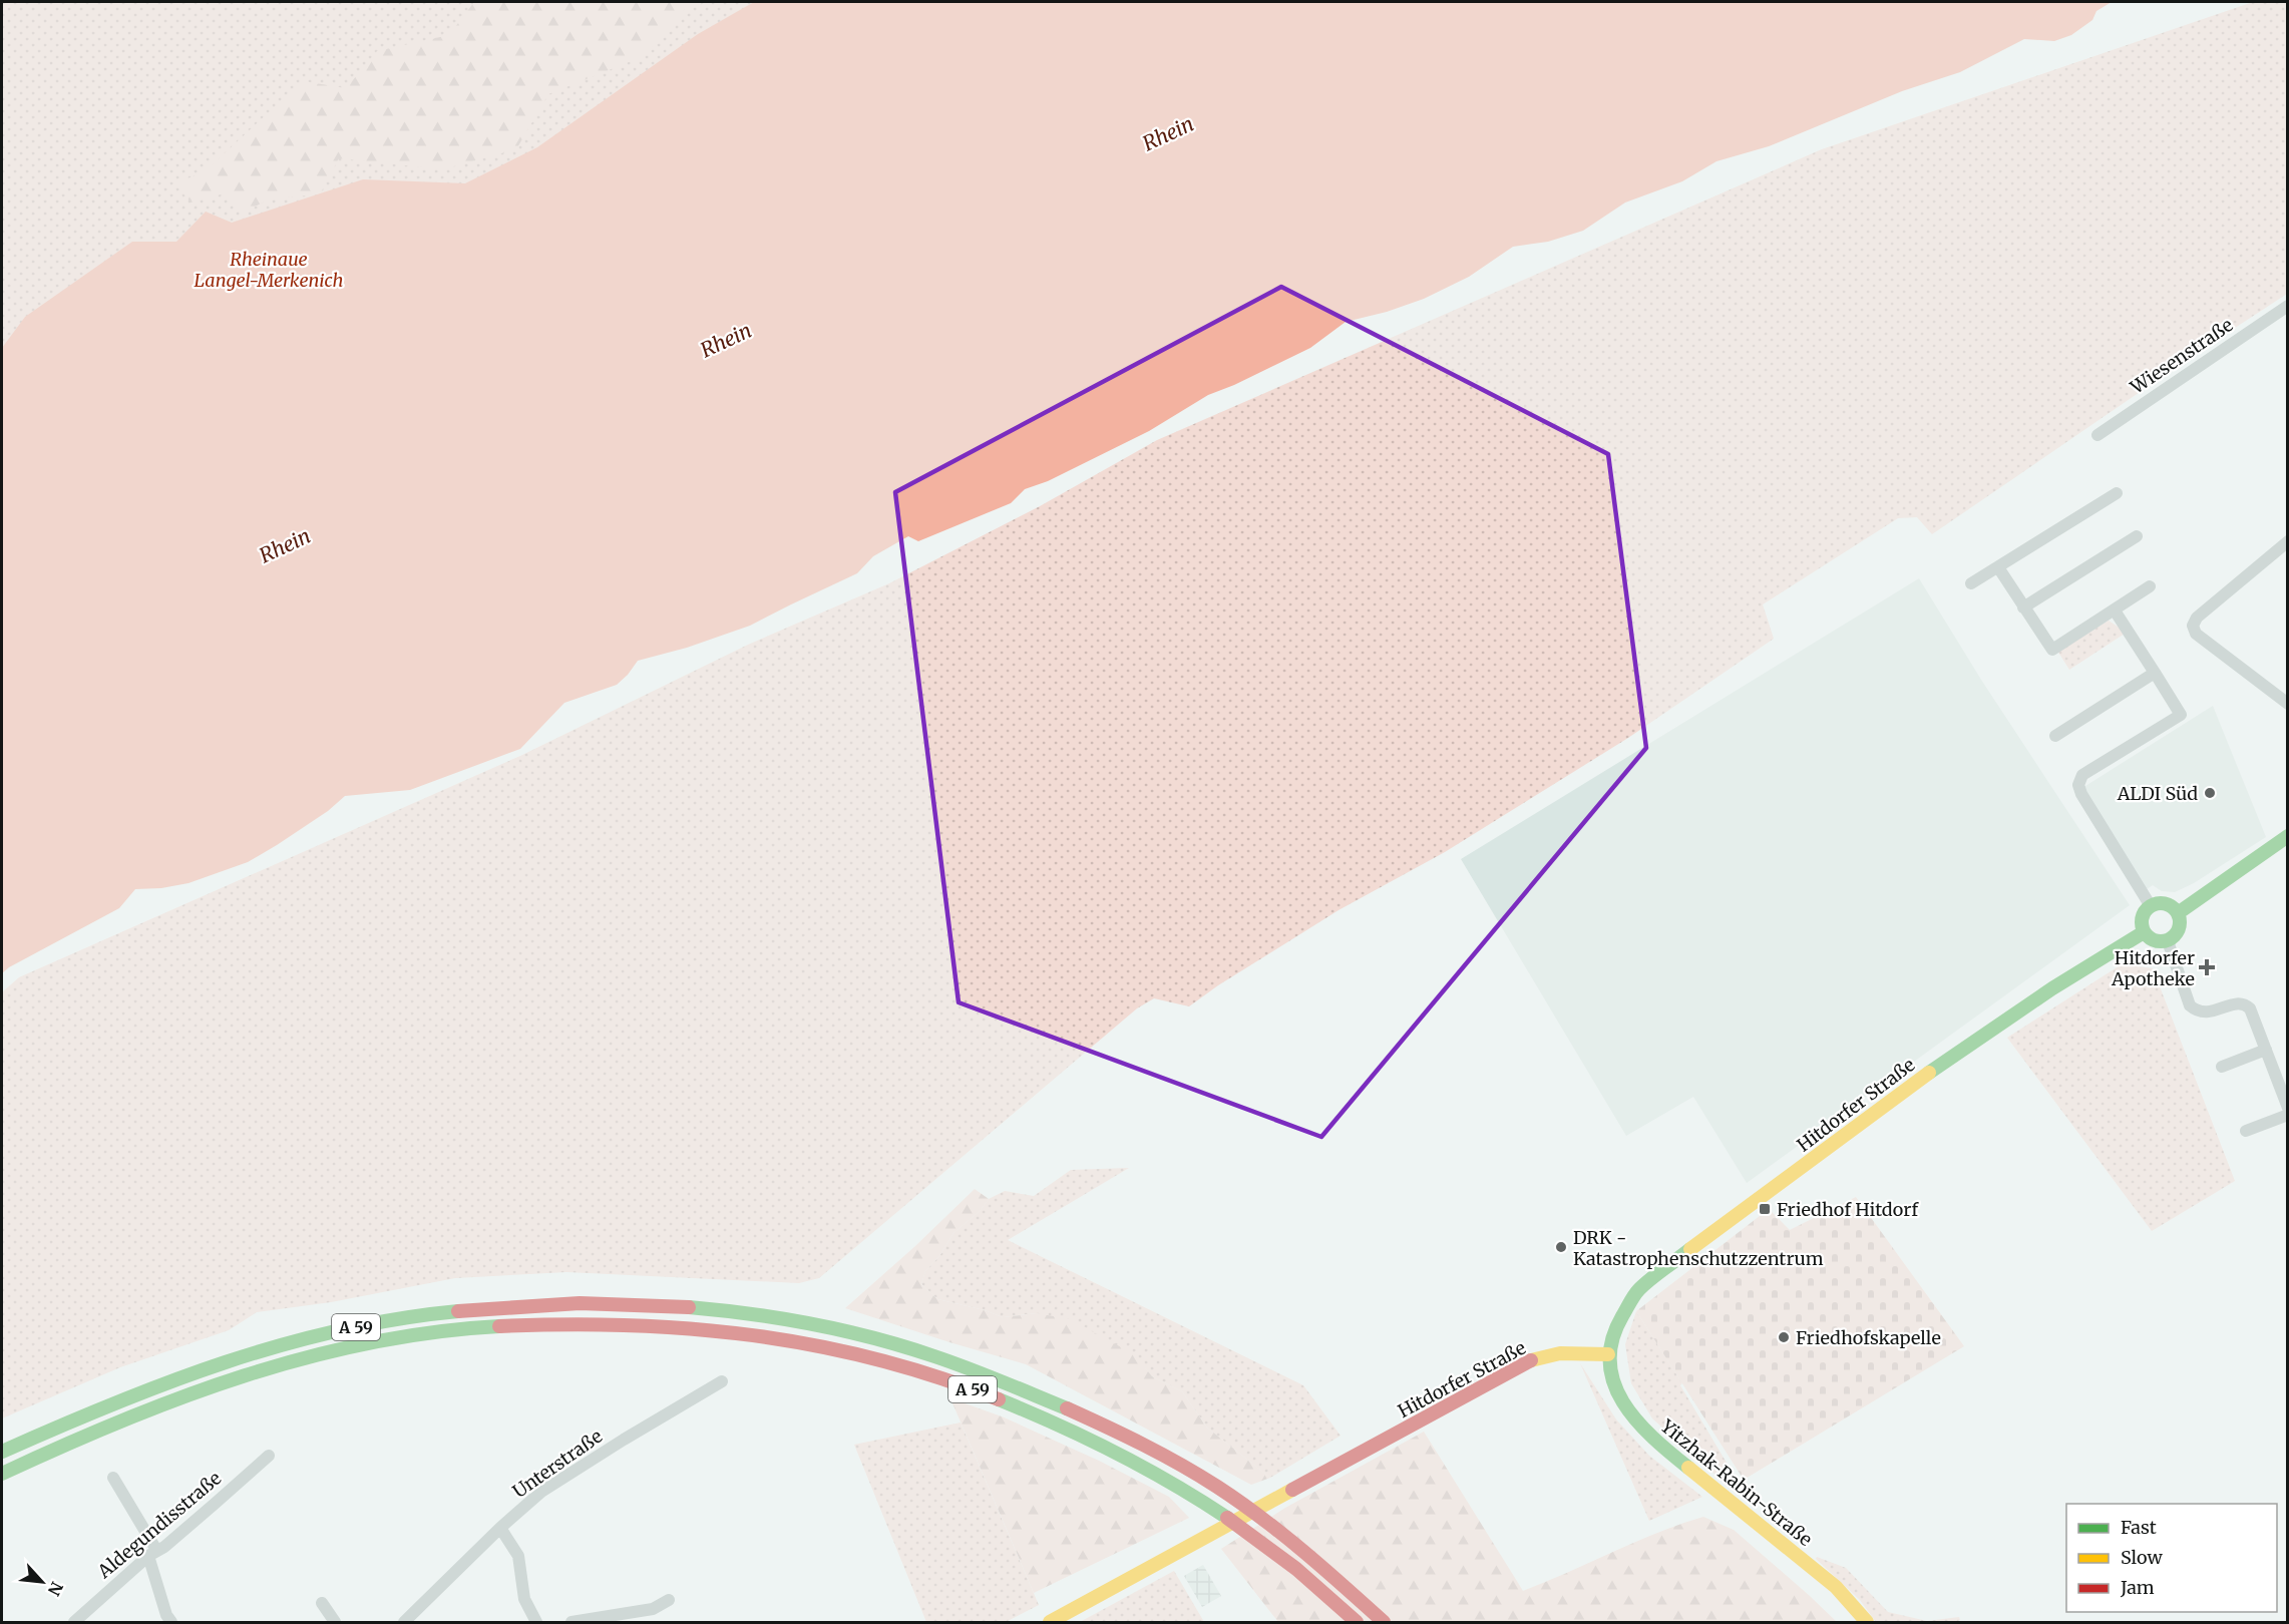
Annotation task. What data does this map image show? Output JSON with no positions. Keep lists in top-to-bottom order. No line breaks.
{"streets":{"main road":["Hitdorfer Straße","A 59","Yitzhak-Rabin-Straße"],"street":["Wiesenstraße","Unterstraße","Aldegundisstraße"]},"crossings":[["Hitdorfer Straße","Yitzhak-Rabin-Straße"]],"water":["Rhein"],"parks":["Rheinaue Langel-Merkenich"],"places":{"other":["ALDI Süd","DRK - Katastrophenschutzzentrum","Friedhofskapelle"],"health":["Hitdorfer Apotheke"],"transit":["Friedhof Hitdorf"]},"legend":["Fast","Slow","Jam"],"north":"bottom right"}
